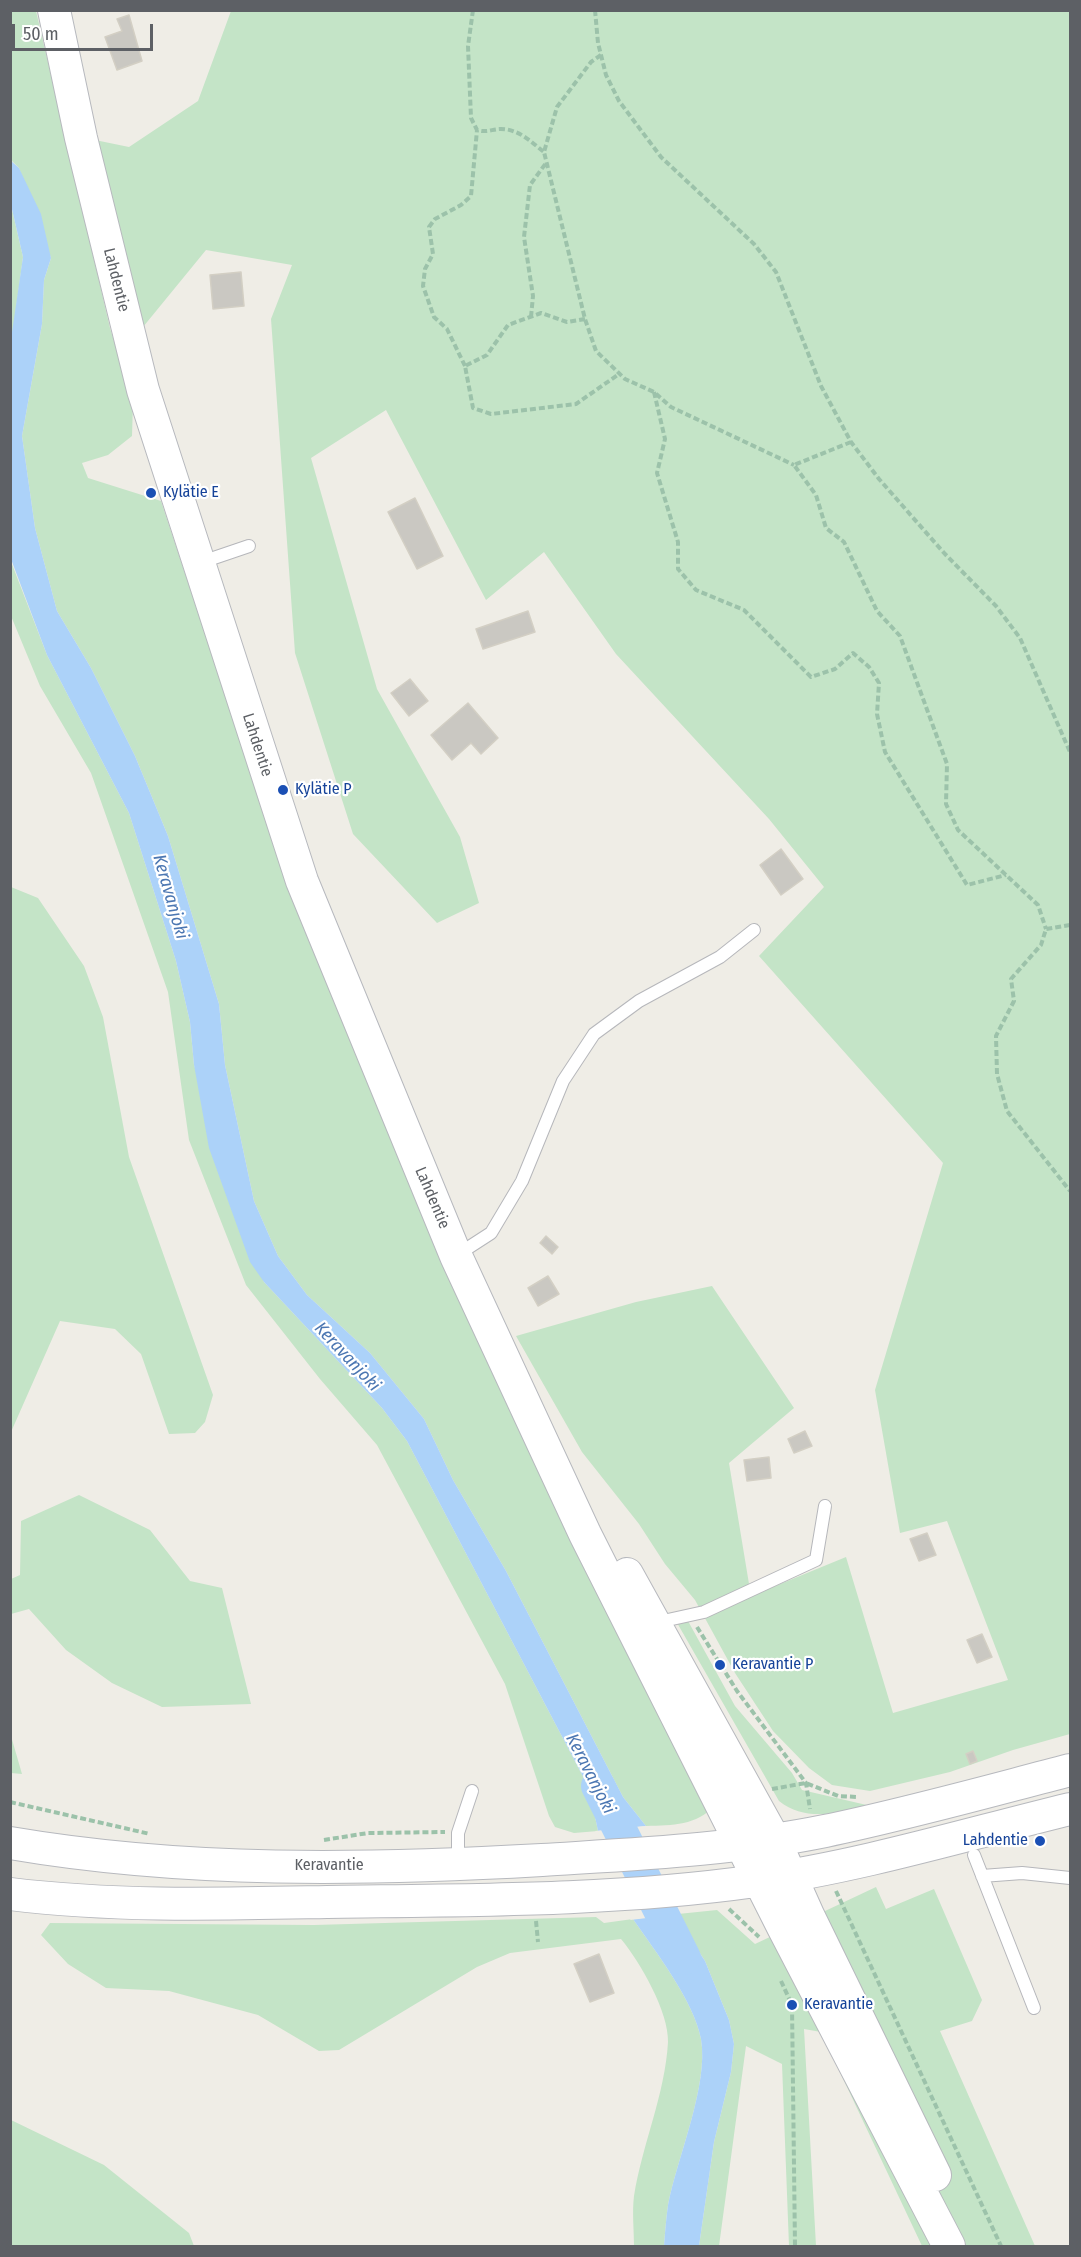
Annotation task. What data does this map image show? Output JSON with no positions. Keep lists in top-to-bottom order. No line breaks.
{"streets":{"main road":["Lahdentie","Keravantie"]},"crossings":[["Lahdentie","Keravantie"]],"water":["Keravanjoki"],"places":["Kylätie E","Kylätie P","Keravantie P","Lahdentie","Keravantie"],"scale_bar":"50 m"}
